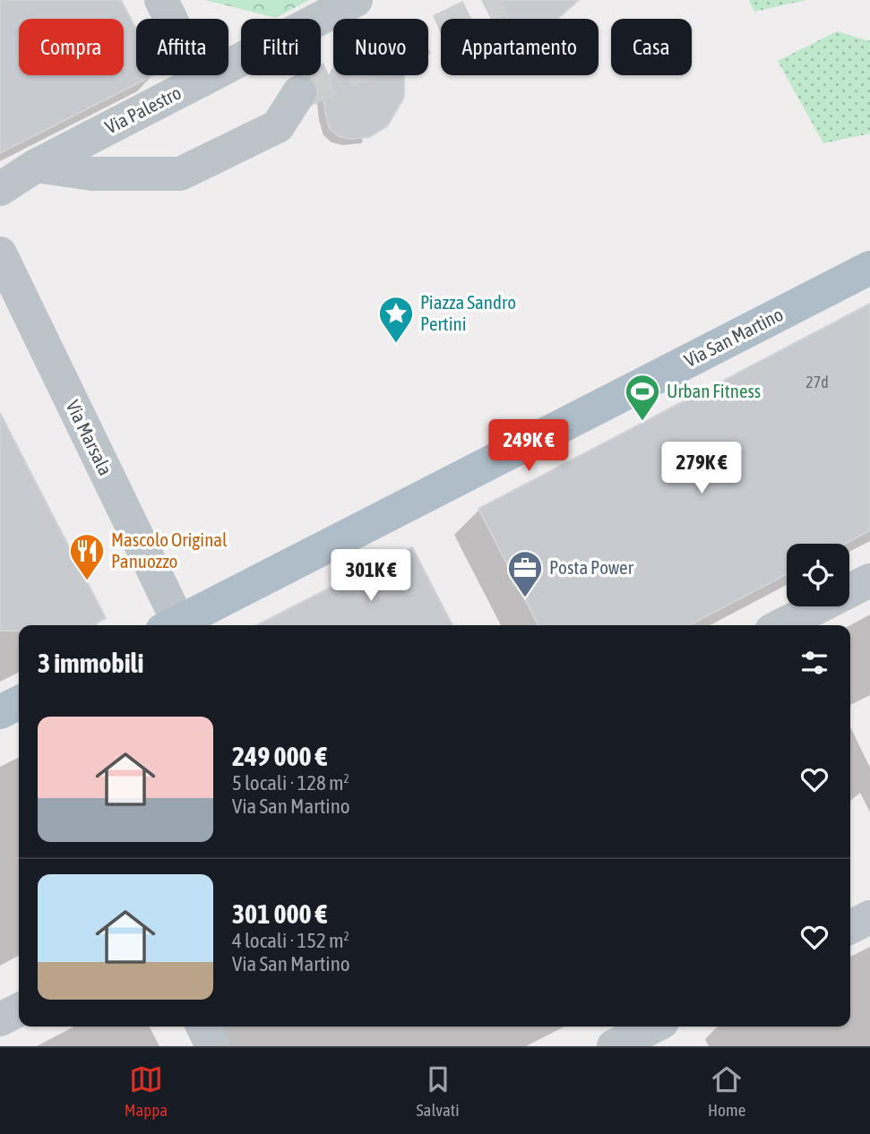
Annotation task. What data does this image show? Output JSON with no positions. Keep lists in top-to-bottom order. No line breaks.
{"streets":{"main road":["Via San Martino"],"street":["Via Palestro","Via Marsala"]},"places":{"place":["Piazza Sandro Pertini"],"sports":["Urban Fitness"],"restaurant":["Mascolo Original Panuozzo"],"office":["Posta Power"]},"house_numbers":["27d"],"page":{"chip":["Compra","Affitta","Filtri","Nuovo","Appartamento","Casa"],"price":["249K €","279K €","301K €"],"heading":"3 immobili","list":[{"name":"249 000 €","note":"5 locali · 128 m² · Via San Martino"},{"name":"301 000 €","note":"4 locali · 152 m² · Via San Martino"}],"tabs":["Mappa","Salvati","Home"]}}
